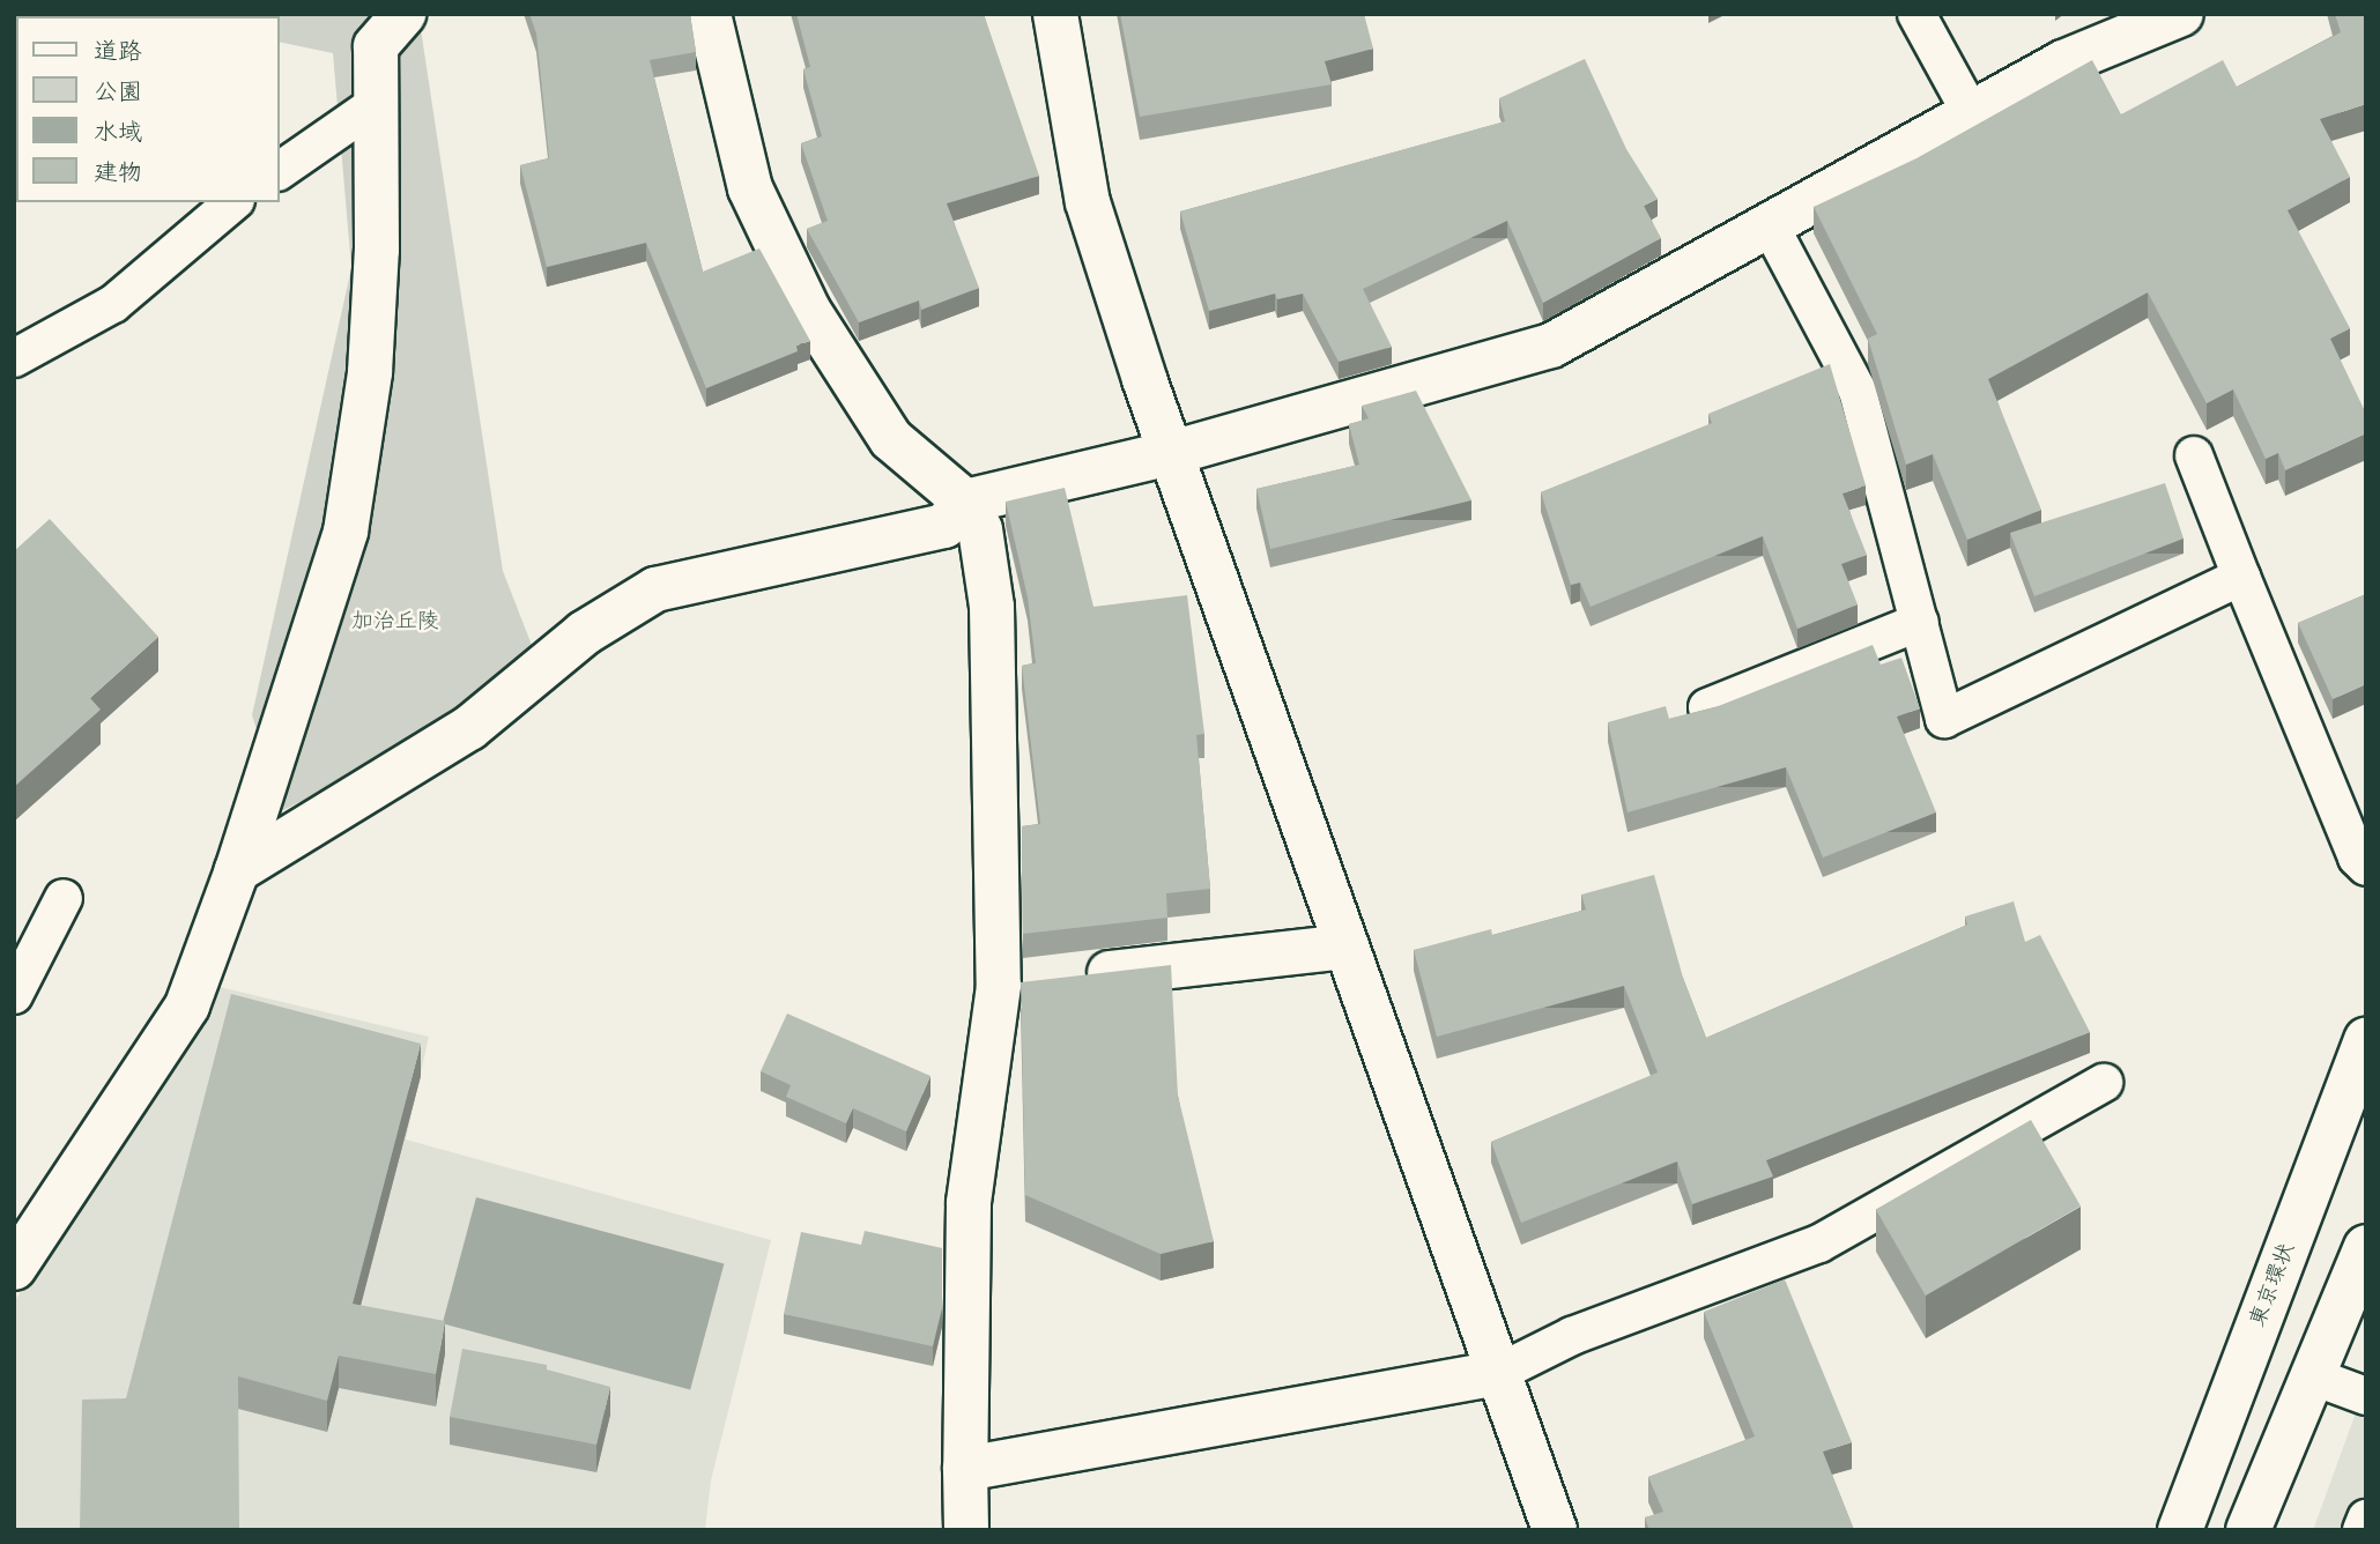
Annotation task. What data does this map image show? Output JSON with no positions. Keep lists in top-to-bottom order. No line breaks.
{"streets":{"main road":["東京環状"]},"parks":["加治丘陵"],"legend":["道路","公園","水域","建物"]}
